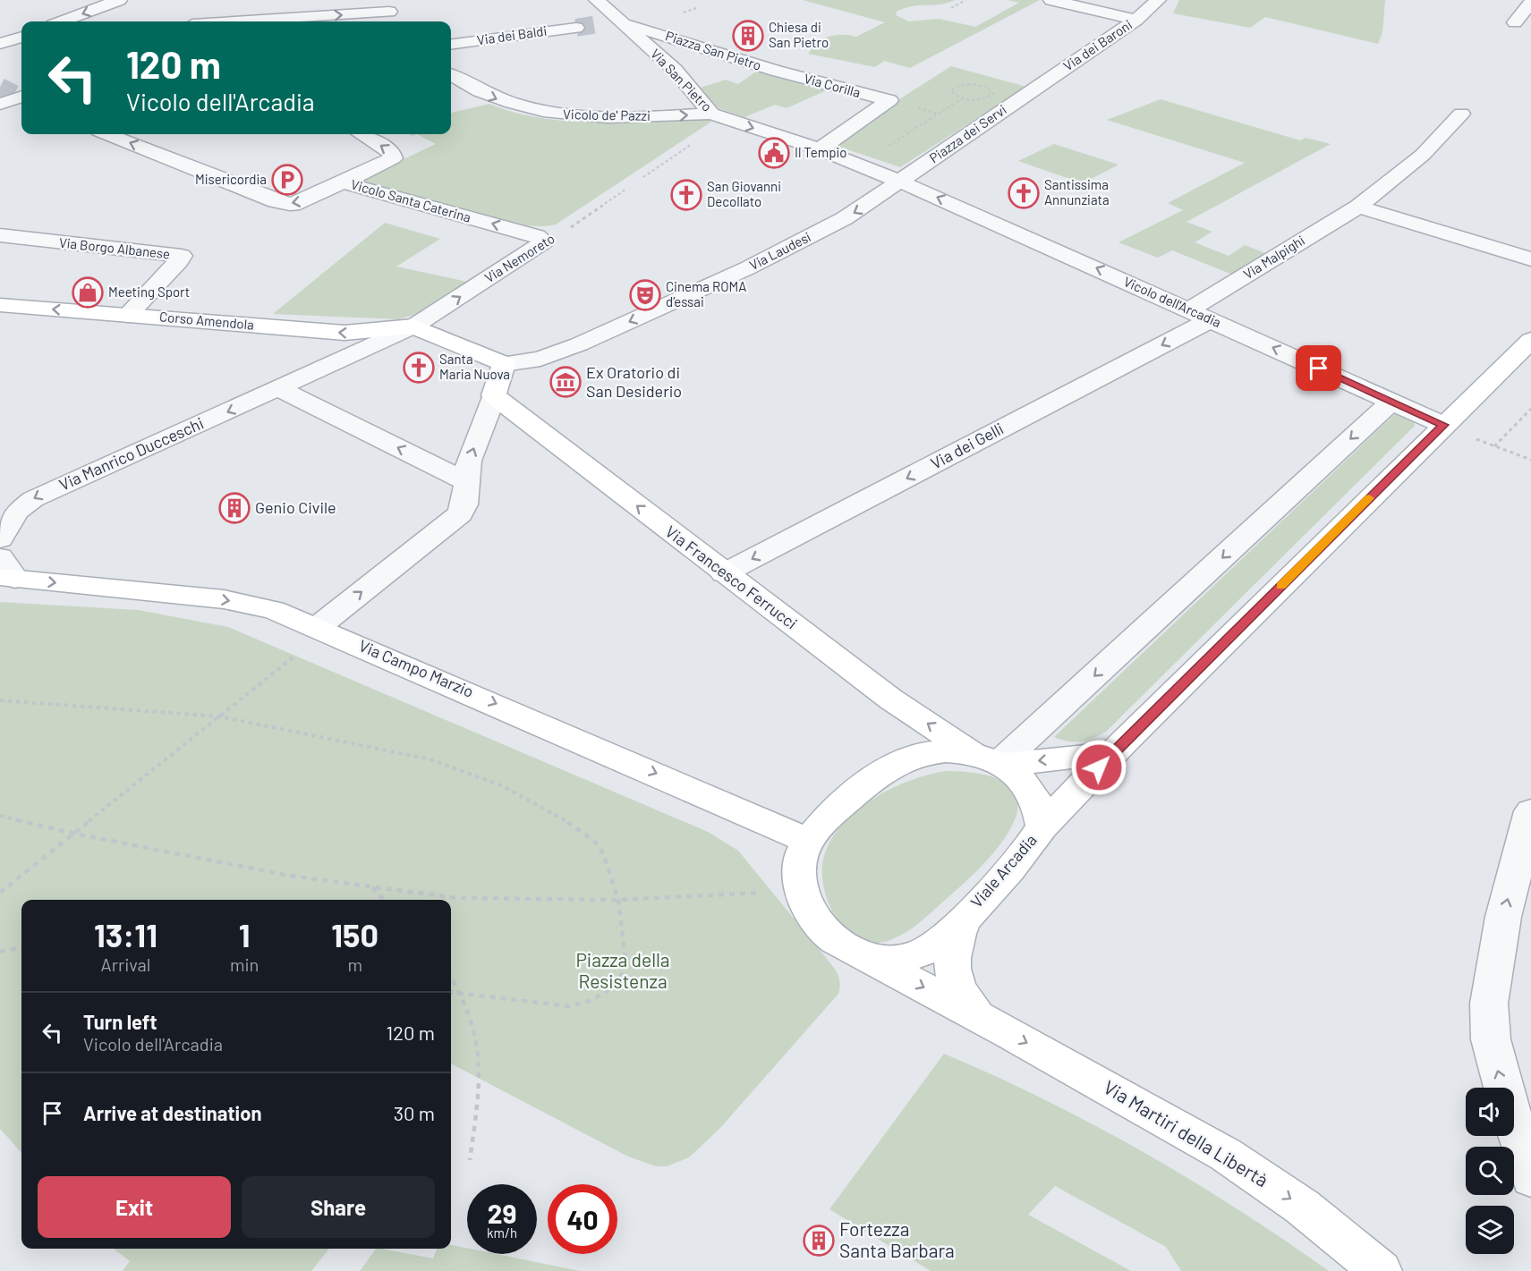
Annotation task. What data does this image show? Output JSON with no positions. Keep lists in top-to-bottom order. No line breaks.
{"streets":{"street":["Via dei Baldi","Via dei Baroni","Piazza San Pietro","Via San Pietro","Via Corilla","Vicolo de' Pazzi","Piazza dei Servi","Vicolo Santa Caterina","Via Borgo Albanese","Via Laudesi","Via Malpighi","Via Nemoreto","Vicolo dell'Arcadia","Corso Amendola","Via dei Gelli","Via Manrico Ducceschi","Via Francesco Ferrucci","Via Campo Marzio","Viale Arcadia","Via Martiri della Libertà"]},"crossings":[["Via dei Baroni","Piazza dei Servi"],["Piazza San Pietro","Via San Pietro"],["Piazza San Pietro","Via Corilla"],["Via San Pietro","Vicolo de' Pazzi"],["Via San Pietro","Piazza dei Servi"],["Via San Pietro","Via Laudesi"],["Via San Pietro","Vicolo dell'Arcadia"],["Piazza dei Servi","Via Laudesi"],["Piazza dei Servi","Vicolo dell'Arcadia"],["Vicolo Santa Caterina","Via Nemoreto"],["Via Borgo Albanese","Corso Amendola"],["Via Laudesi","Vicolo dell'Arcadia"],["Via Malpighi","Vicolo dell'Arcadia"],["Via Malpighi","Via dei Gelli"],["Via Nemoreto","Corso Amendola"],["Via Nemoreto","Via Manrico Ducceschi"],["Vicolo dell'Arcadia","Via dei Gelli"],["Corso Amendola","Via Manrico Ducceschi"],["Via dei Gelli","Via Francesco Ferrucci"],["Via Francesco Ferrucci","Viale Arcadia"],["Viale Arcadia","Via Martiri della Libertà"]],"one_way":["Via Laudesi","Via Nemoreto","Via Manrico Ducceschi","Via Francesco Ferrucci","Via Campo Marzio","Via Martiri della Libertà"],"parks":["Piazza della Resistenza"],"places":{"building":["Chiesa di San Pietro","Genio Civile","Fortezza Santa Barbara"],"public building":["Il Tempio"],"parking":["Misericordia"],"church":["Santissima Annunziata","San Giovanni Decollato","Santa Maria Nuova"],"shop":["Meeting Sport"],"theatre":["Cinema ROMA d’essai"],"museum":["Ex Oratorio di San Desiderio"]},"page":{"turn":["120 m","Vicolo dell'Arcadia"],"eta":["13:11","Arrival","1","min","150","m"],"list":[{"name":"Turn left","note":"Vicolo dell'Arcadia","value":"120 m"},{"name":"Arrive at destination","value":"30 m"}],"buttons":["Exit","Share"],"speed":"29 km/h","limit":"40"}}
